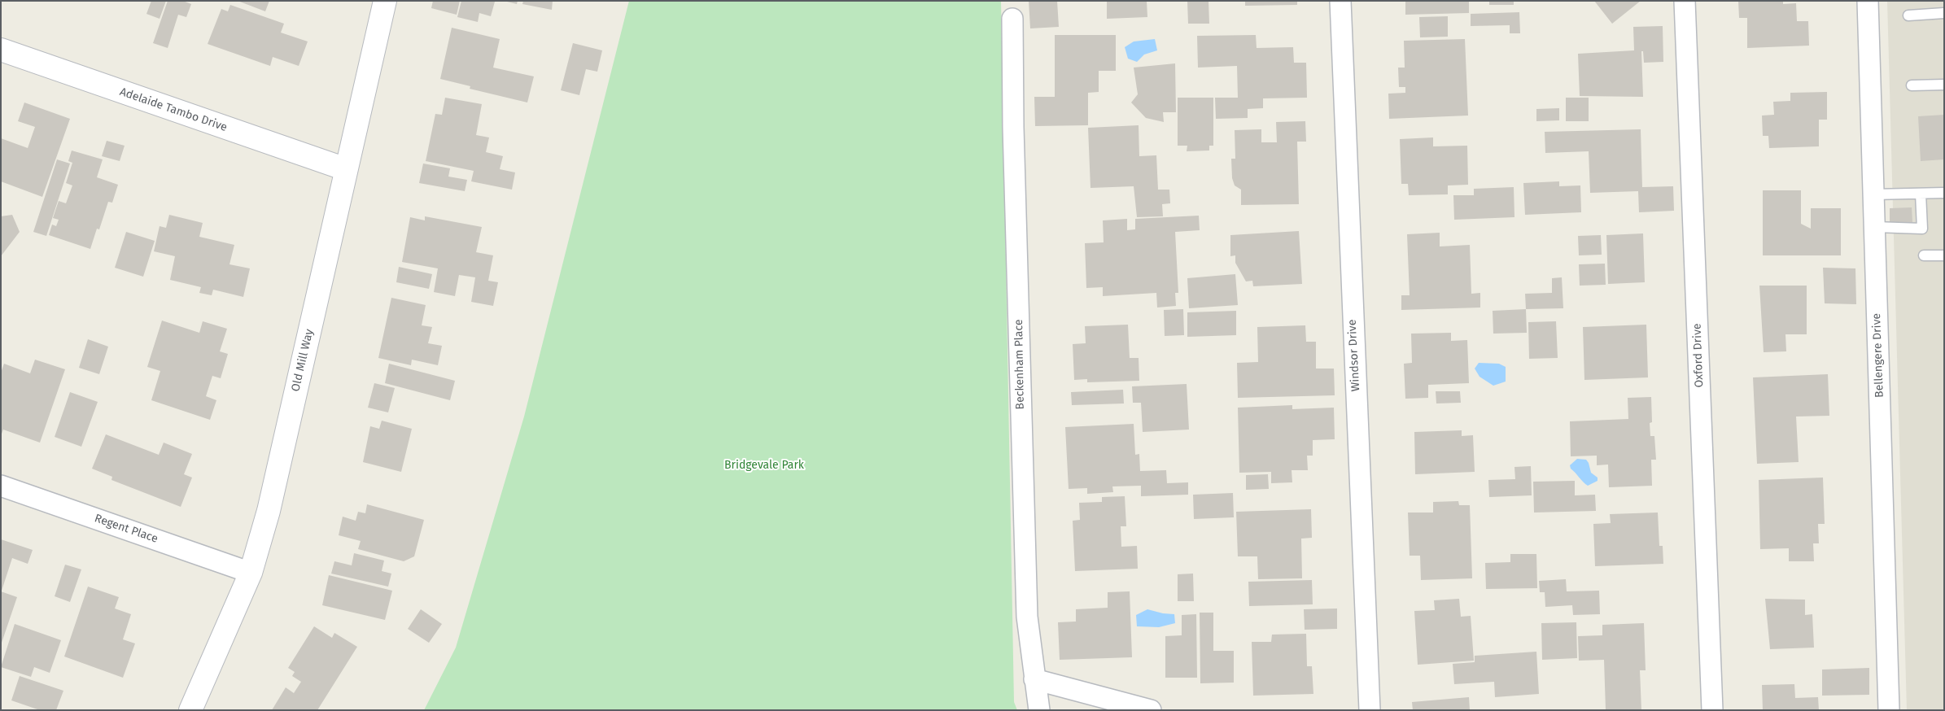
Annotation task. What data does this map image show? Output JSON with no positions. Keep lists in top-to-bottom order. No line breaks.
{"streets":{"street":["Adelaide Tambo Drive","Windsor Drive","Oxford Drive","Bellengere Drive","Old Mill Way","Beckenham Place","Regent Place"]},"crossings":[["Adelaide Tambo Drive","Old Mill Way"],["Old Mill Way","Regent Place"]],"parks":["Bridgevale Park"]}
